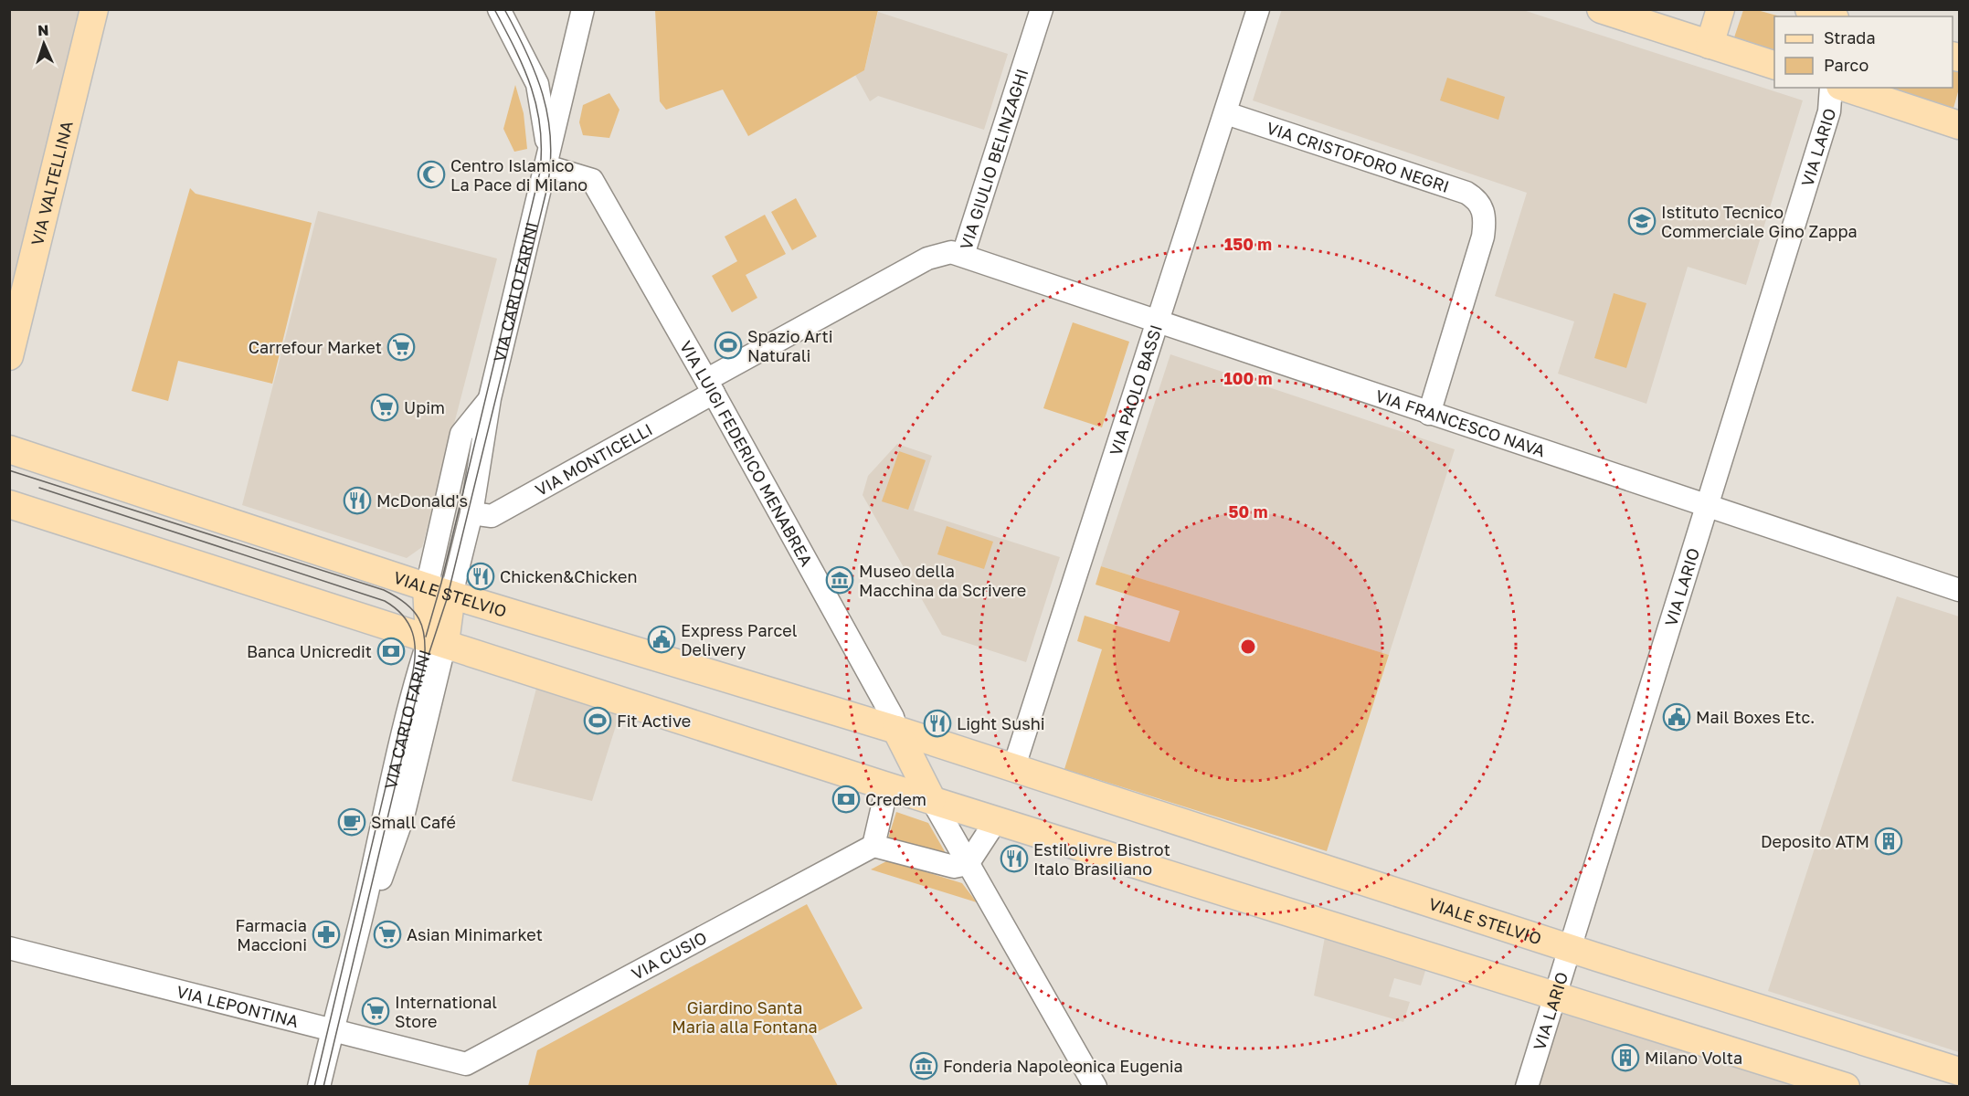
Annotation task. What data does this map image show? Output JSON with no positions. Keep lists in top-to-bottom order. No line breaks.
{"streets":{"main road":["VIA VALTELLINA","VIA CARLO FARINI","VIALE STELVIO"],"street":["VIA LARIO","VIA CRISTOFORO NEGRI","VIA GIULIO BELINZAGHI","VIA PAOLO BASSI","VIA FRANCESCO NAVA","VIA LUIGI FEDERICO MENABREA","VIA MONTICELLI","VIA CUSIO","VIA LEPONTINA"]},"crossings":[["VIA LARIO","VIA FRANCESCO NAVA"],["VIA LARIO","VIALE STELVIO"],["VIA CRISTOFORO NEGRI","VIA PAOLO BASSI"],["VIA CRISTOFORO NEGRI","VIA FRANCESCO NAVA"],["VIA GIULIO BELINZAGHI","VIA FRANCESCO NAVA"],["VIA GIULIO BELINZAGHI","VIA LUIGI FEDERICO MENABREA"],["VIA GIULIO BELINZAGHI","VIA MONTICELLI"],["VIA CARLO FARINI","VIA LUIGI FEDERICO MENABREA"],["VIA CARLO FARINI","VIA MONTICELLI"],["VIA CARLO FARINI","VIALE STELVIO"],["VIA CARLO FARINI","VIA LEPONTINA"],["VIA PAOLO BASSI","VIA FRANCESCO NAVA"],["VIA PAOLO BASSI","VIALE STELVIO"],["VIA LUIGI FEDERICO MENABREA","VIA MONTICELLI"],["VIA LUIGI FEDERICO MENABREA","VIALE STELVIO"],["VIA CUSIO","VIA LEPONTINA"]],"parks":["Giardino Santa Maria alla Fontana"],"places":{"mosque":["Centro Islamico La Pace di Milano"],"school or university":["Istituto Tecnico Commerciale Gino Zappa"],"sports":["Spazio Arti Naturali","Fit Active"],"supermarket":["Carrefour Market","Upim","Asian Minimarket","International Store"],"restaurant":["McDonald's","Chicken&Chicken","Light Sushi","Estilolivre Bistrot Italo Brasiliano"],"museum":["Museo della Macchina da Scrivere","Fonderia Napoleonica Eugenia"],"public building":["Express Parcel Delivery","Mail Boxes Etc."],"bank":["Banca Unicredit","Credem"],"cafe":["Small Café"],"building":["Deposito ATM","Milano Volta"],"pharmacy":["Farmacia Maccioni"]},"legend":["Strada","Parco"],"north":"top","rings":["150 m","100 m","50 m"]}
